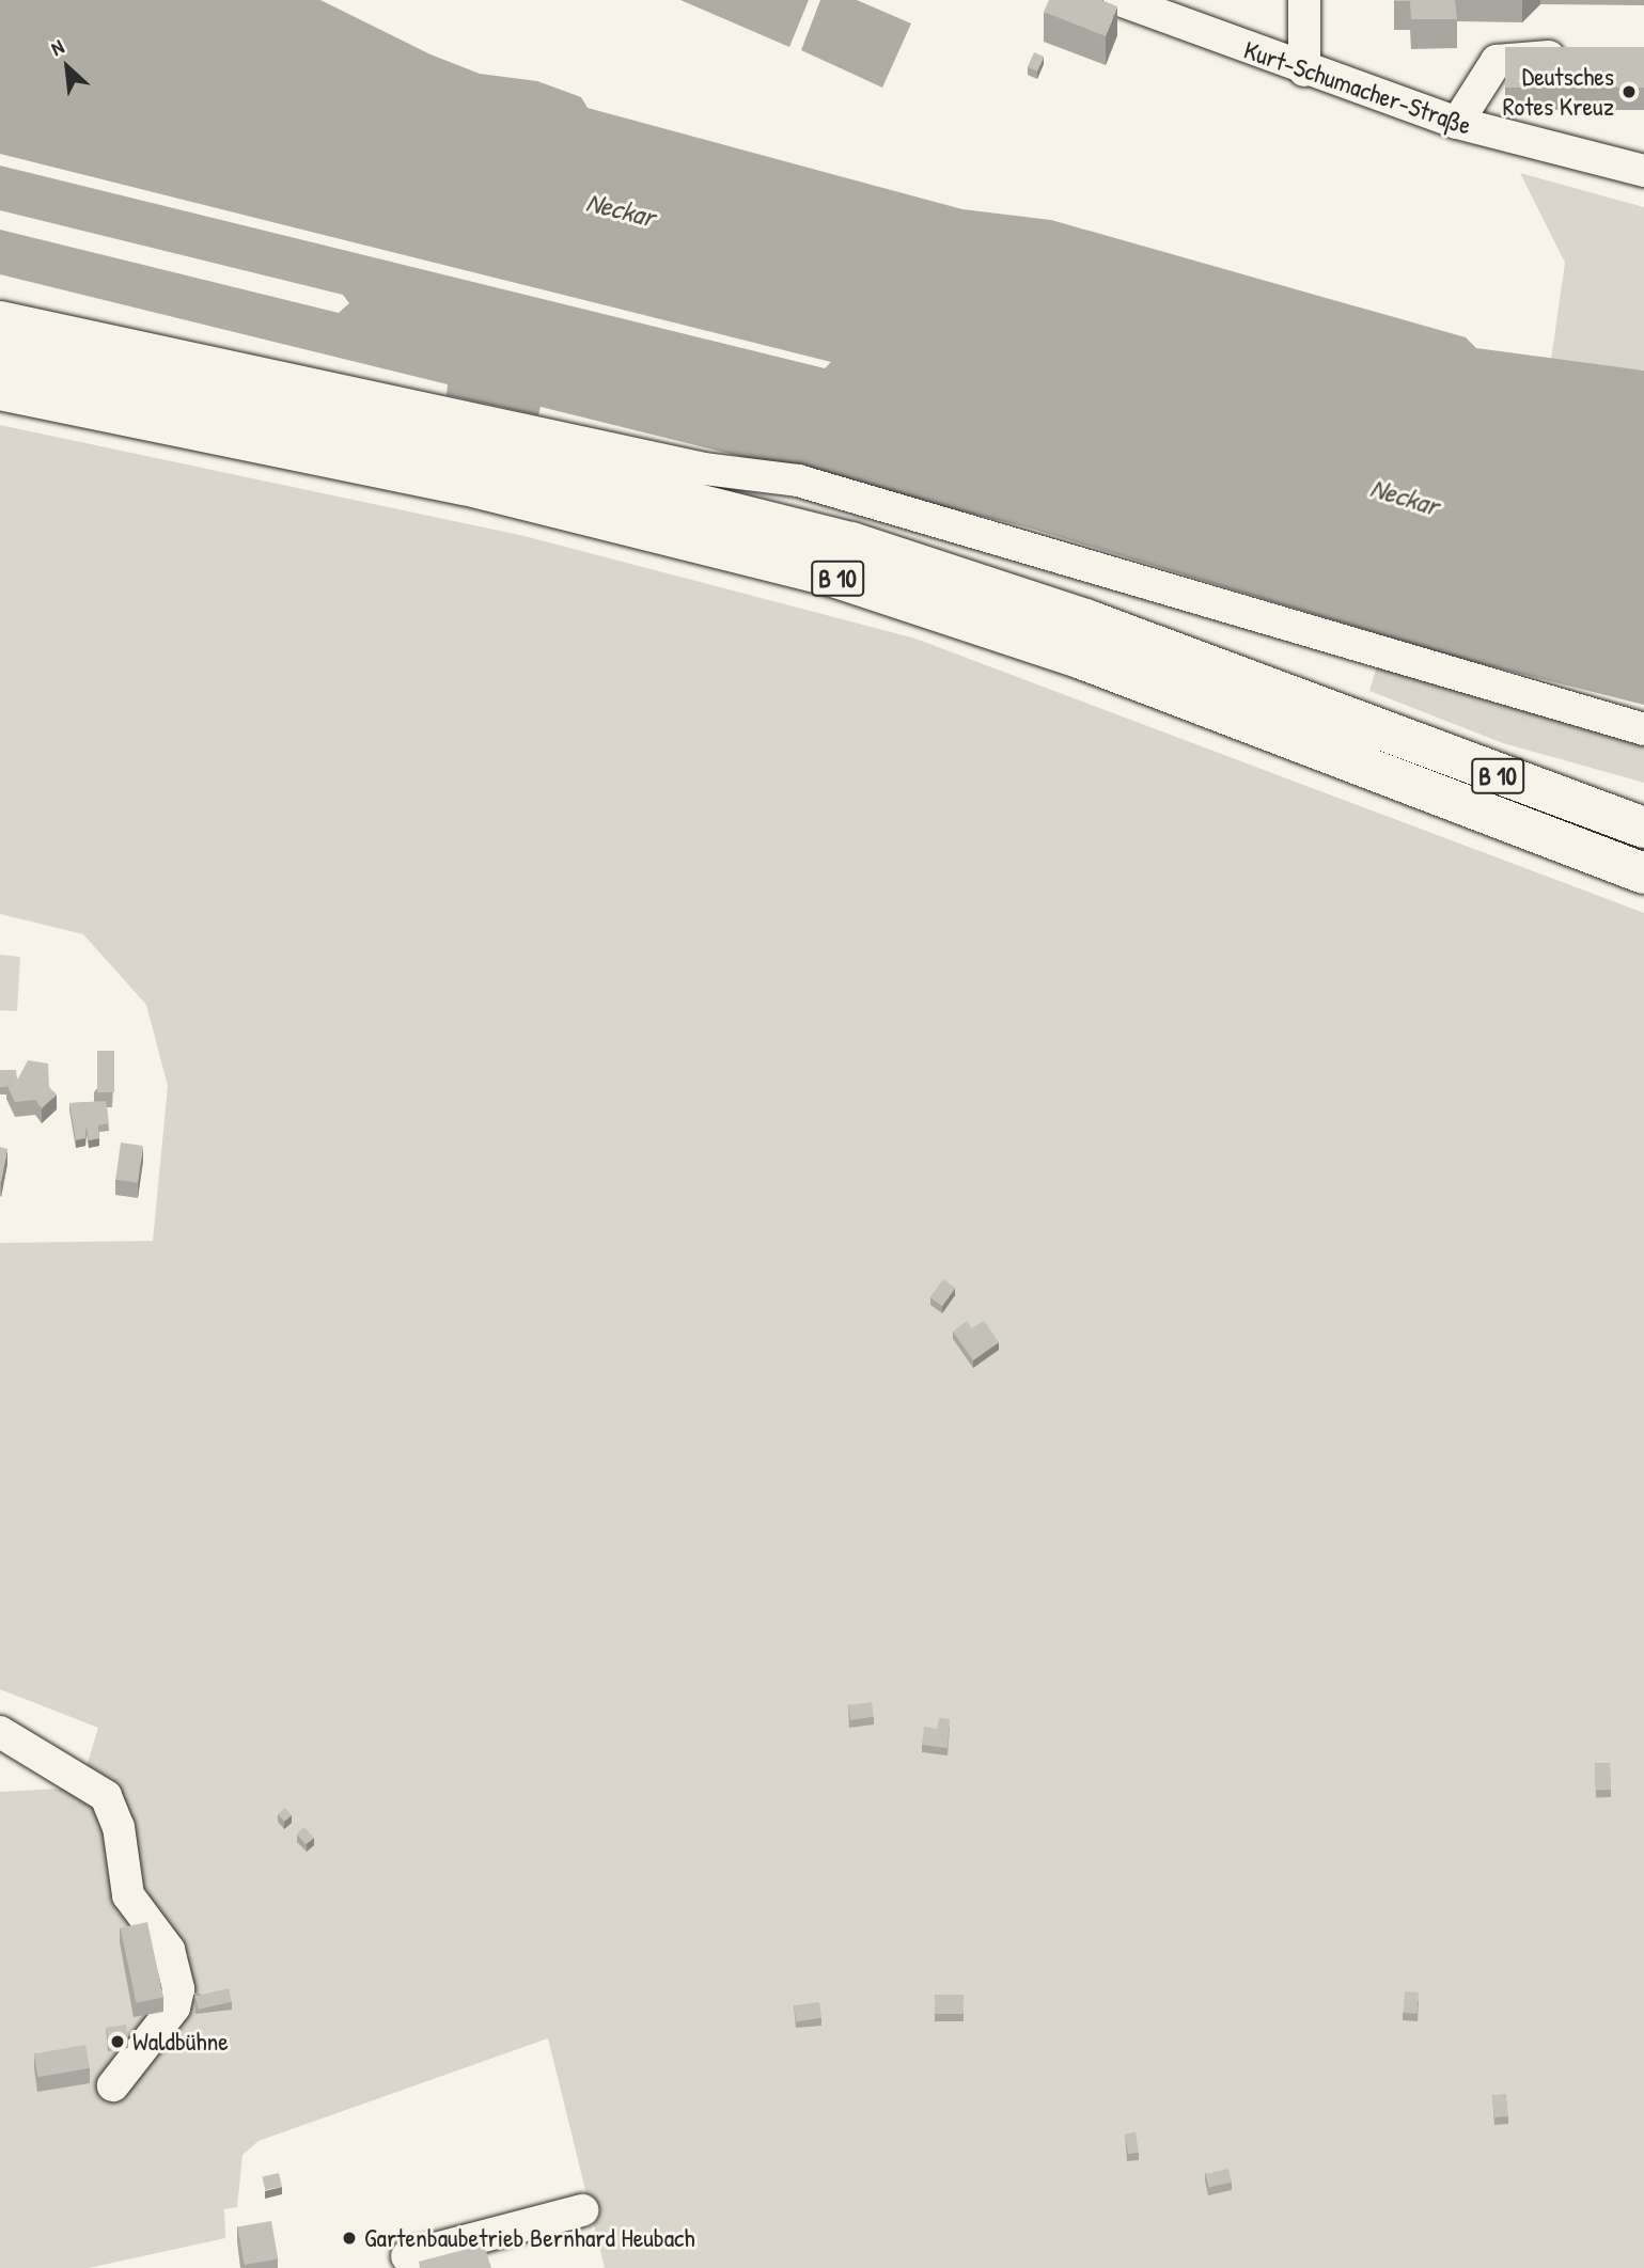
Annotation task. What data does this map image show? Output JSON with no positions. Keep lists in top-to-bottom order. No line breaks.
{"streets":{"highway":["B 10"],"street":["Kurt-Schumacher-Straße"]},"water":["Neckar"],"places":["Deutsches Rotes Kreuz","Waldbühne","Gartenbaubetrieb Bernhard Heubach"],"north":"top left"}
